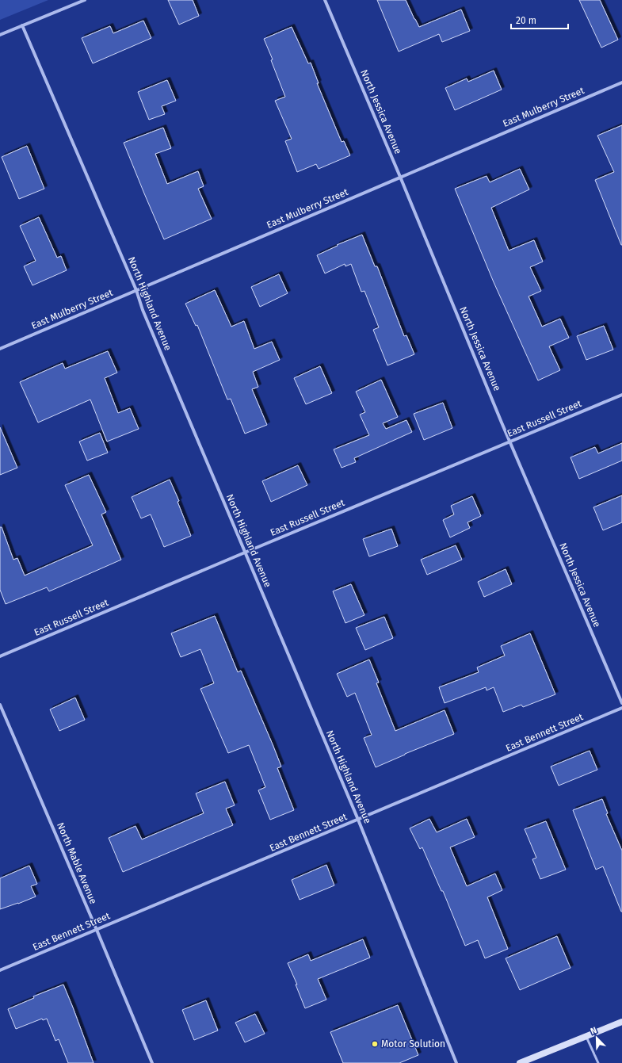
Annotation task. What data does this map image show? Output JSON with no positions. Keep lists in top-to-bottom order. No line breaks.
{"streets":{"street":["East Mulberry Street","North Jessica Avenue","North Highland Avenue","East Russell Street","East Bennett Street","North Mable Avenue"]},"crossings":[["East Mulberry Street","North Jessica Avenue"],["East Mulberry Street","North Highland Avenue"],["North Jessica Avenue","East Russell Street"],["North Highland Avenue","East Russell Street"],["North Highland Avenue","East Bennett Street"],["East Bennett Street","North Mable Avenue"]],"places":["Motor Solution"],"scale_bar":"20 m","north":"top left"}
